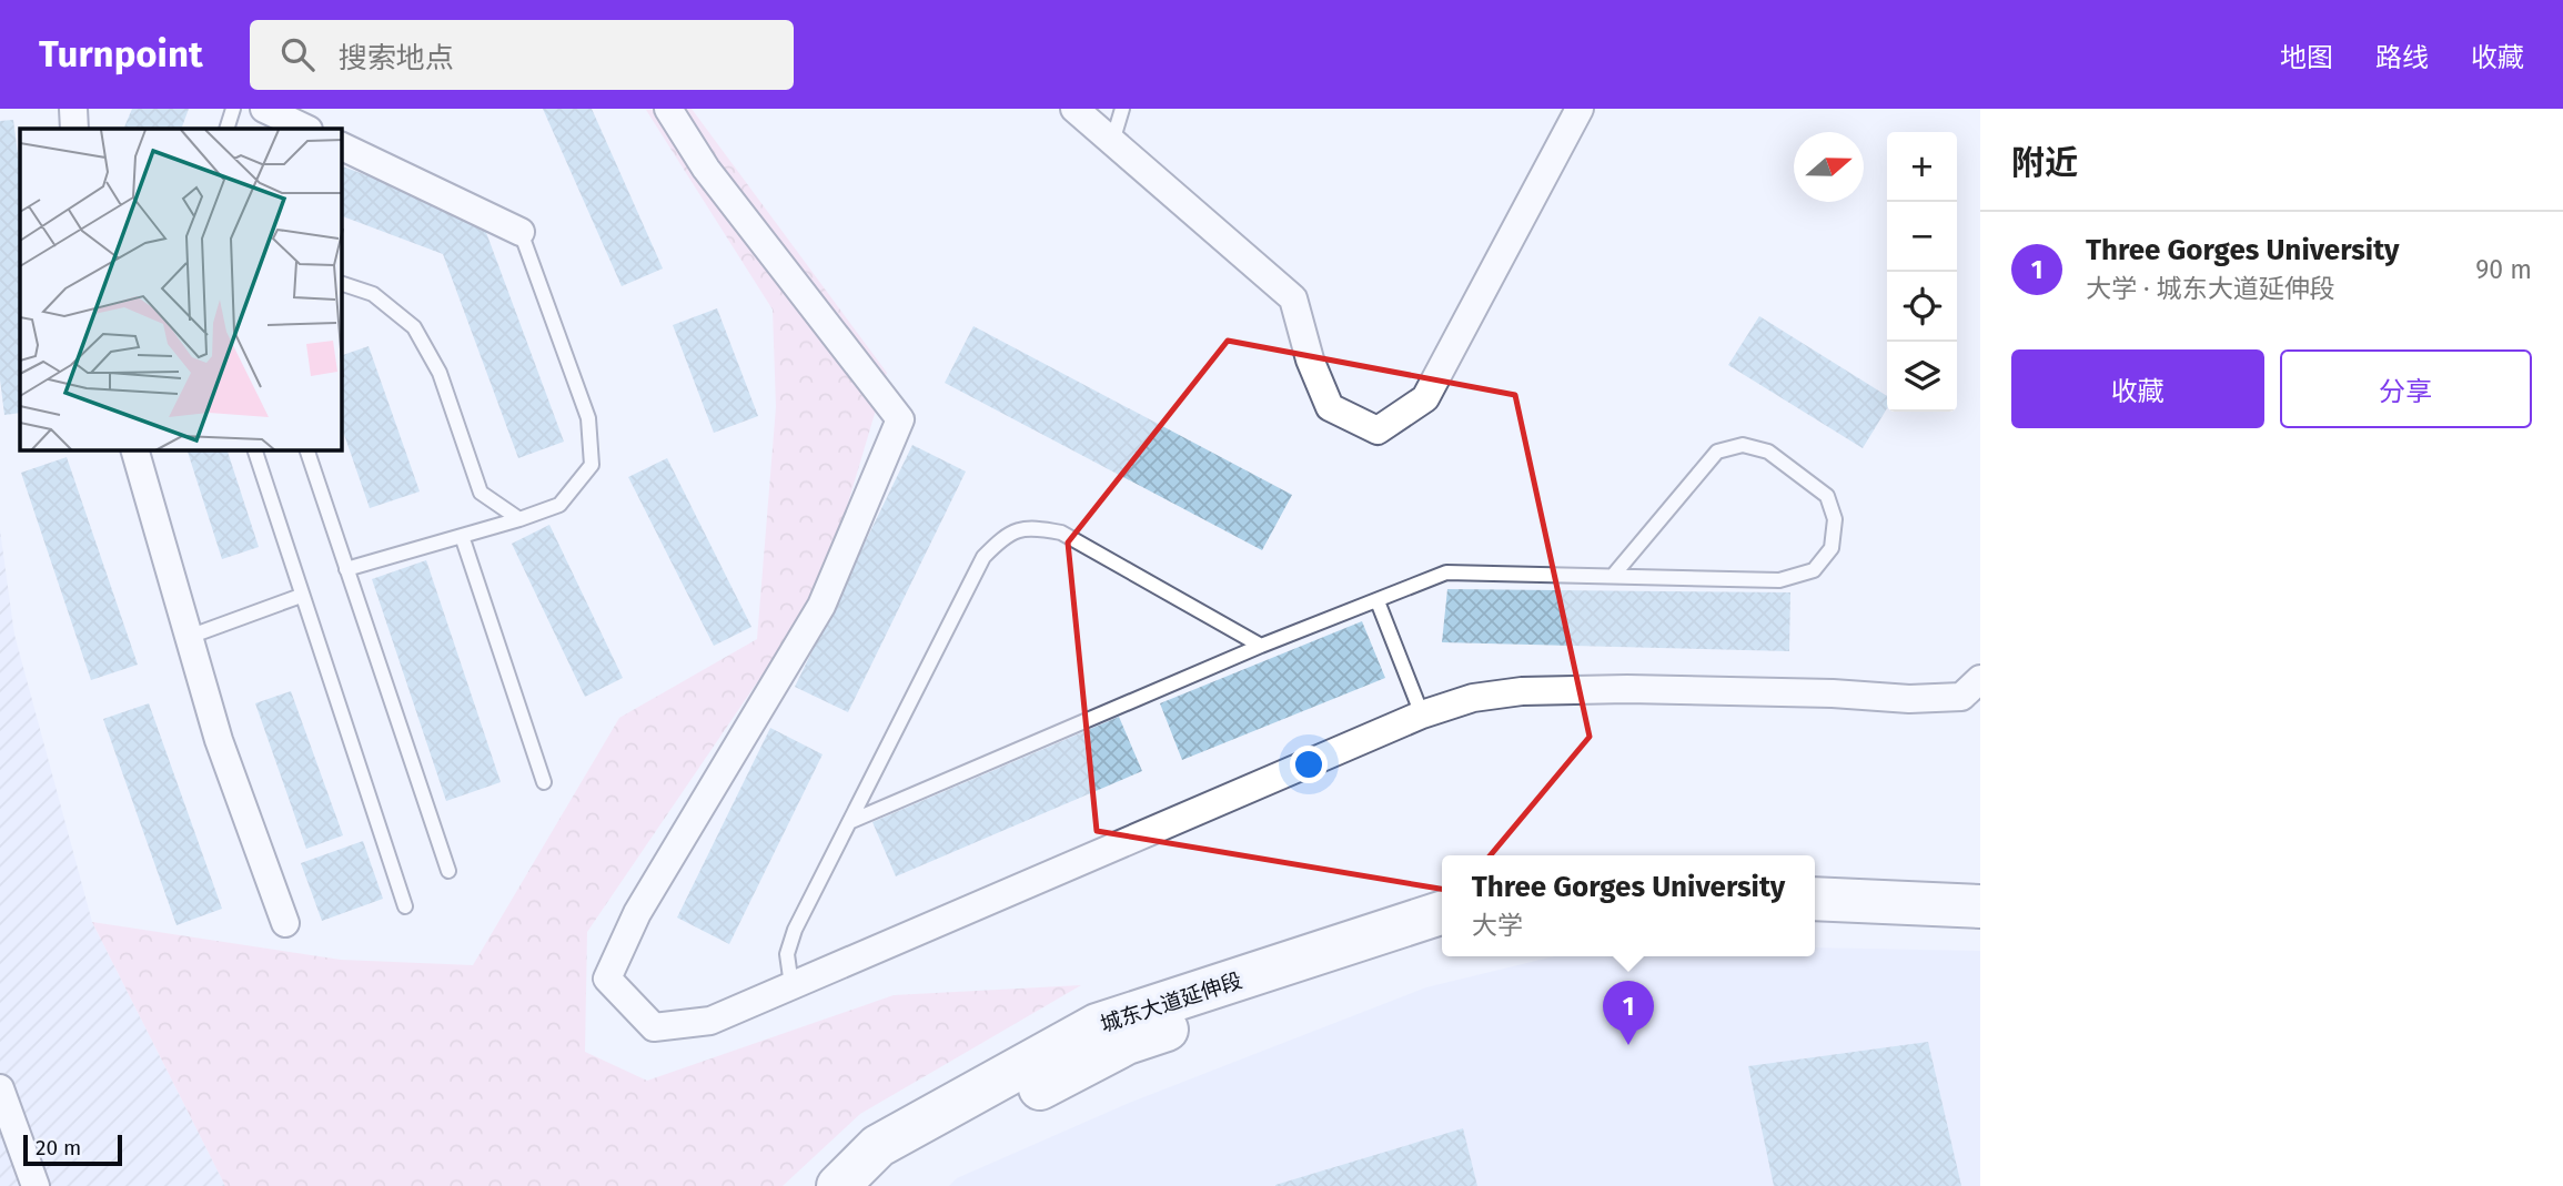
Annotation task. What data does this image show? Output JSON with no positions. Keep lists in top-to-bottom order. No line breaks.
{"streets":{"main road":["城东大道延伸段"]},"scale_bar":"20 m","north":"right","page":{"header":"Turnpoint","search":"搜索地点","nav":["地图","路线","收藏"],"heading":"附近","map_buttons":["+","−"],"list":[{"mark":"1","name":"Three Gorges University","note":"大学 · 城东大道延伸段","value":"90 m"}],"buttons":["收藏","分享"],"popup":["Three Gorges University","大学"],"pins":"1","scale":"20 m"}}
